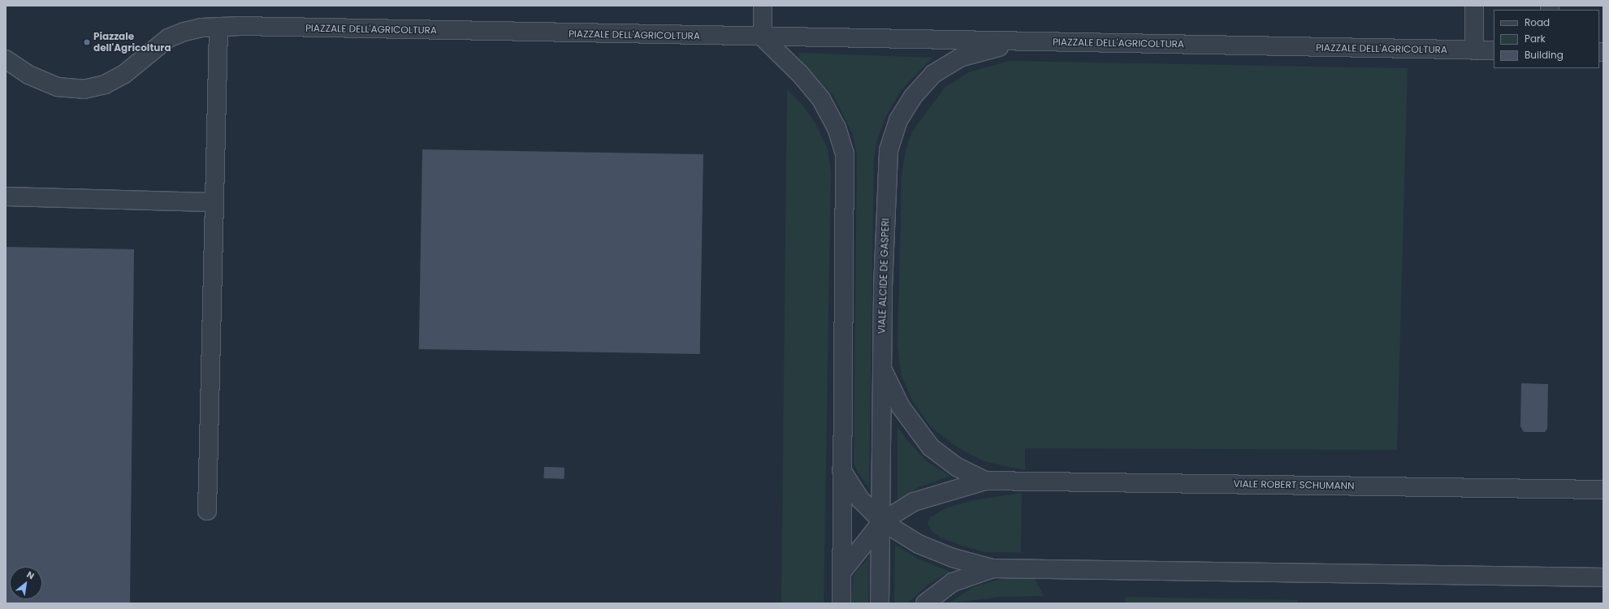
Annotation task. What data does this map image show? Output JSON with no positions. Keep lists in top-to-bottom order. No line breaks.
{"streets":{"street":["PIAZZALE DELL'AGRICOLTURA","VIALE ALCIDE DE GASPERI","VIALE ROBERT SCHUMANN"]},"crossings":[["PIAZZALE DELL'AGRICOLTURA","VIALE ALCIDE DE GASPERI"],["VIALE ALCIDE DE GASPERI","VIALE ROBERT SCHUMANN"]],"places":["Piazzale dell'Agricoltura"],"legend":["Road","Park","Building"],"north":"top right"}
